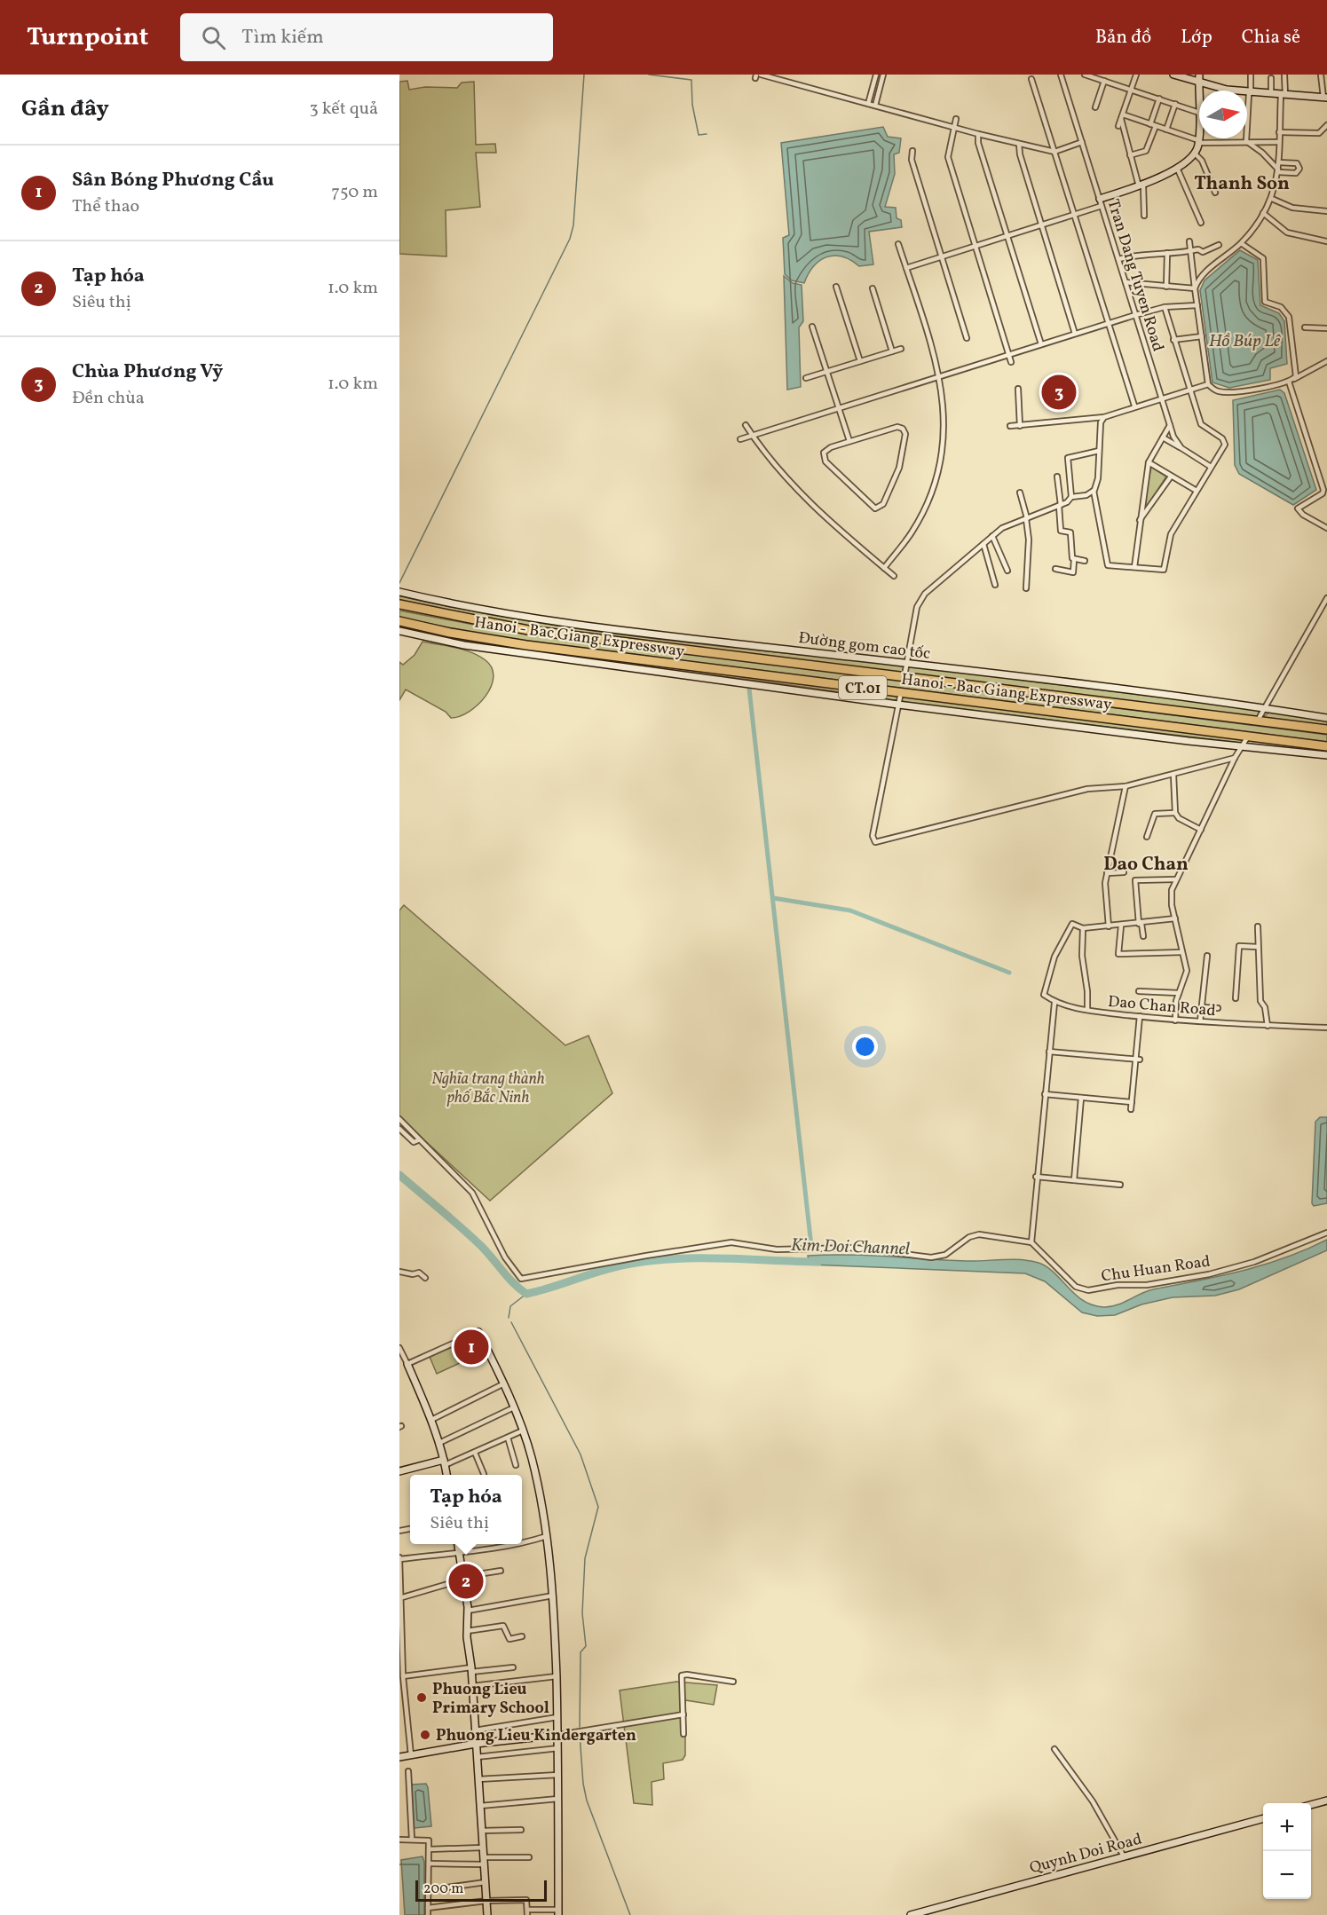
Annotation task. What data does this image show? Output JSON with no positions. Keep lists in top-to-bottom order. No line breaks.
{"streets":{"highway":["Hanoi - Bac Giang Expressway","CT.01"],"main road":["Đường gom cao tốc","Quynh Doi Road"],"street":["Tran Dang Tuyen Road","Dao Chan Road","Chu Huan Road"]},"districts":["Thanh Son","Dao Chan"],"water":["Hồ Búp Lê","Kim Doi Channel"],"parks":["Nghĩa trang thành phố Bắc Ninh"],"places":["Phuong Lieu Primary School","Phuong Lieu Kindergarten"],"scale_bar":"200 m","north":"right","page":{"header":"Turnpoint","search":"Tìm kiếm","nav":["Bản đồ","Lớp","Chia sẻ"],"heading":["Gần đây","3 kết quả"],"list":[{"mark":"1","name":"Sân Bóng Phương Cầu","note":"Thể thao","value":"750 m"},{"mark":"2","name":"Tạp hóa","note":"Siêu thị","value":"1.0 km"},{"mark":"3","name":"Chùa Phương Vỹ","note":"Đền chùa","value":"1.0 km"}],"pins":["3","1","2"],"popup":["Tạp hóa","Siêu thị"],"map_buttons":["+","−"],"scale":"200 m"}}
